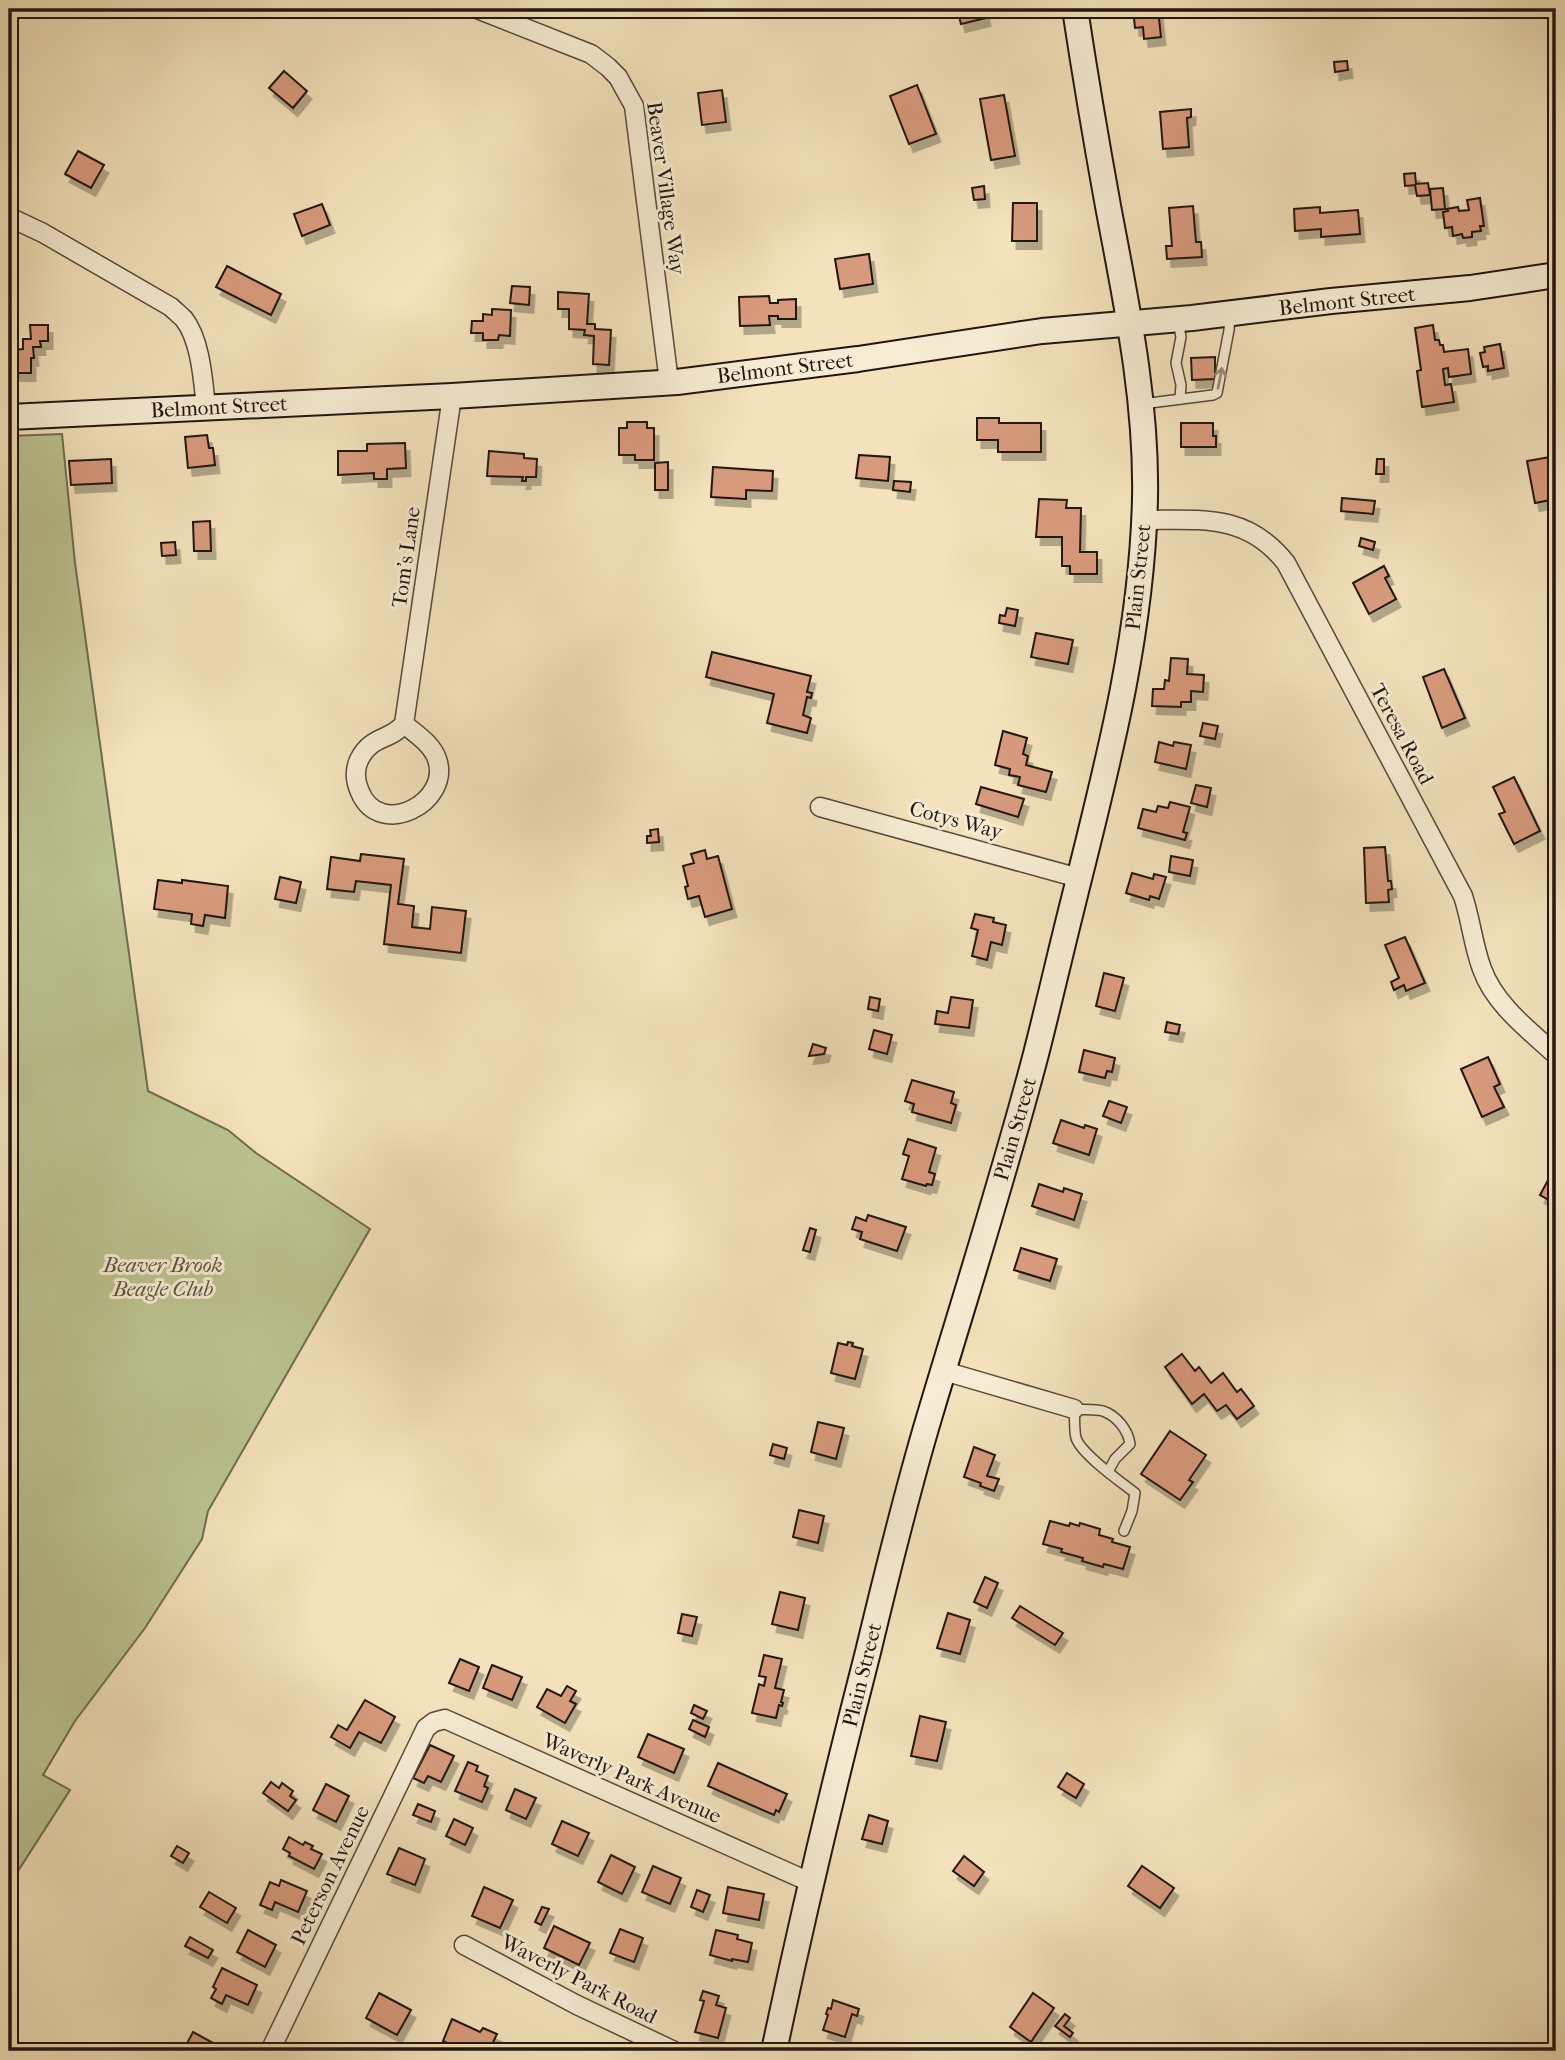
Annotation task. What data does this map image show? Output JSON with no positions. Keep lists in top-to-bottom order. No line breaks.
{"streets":{"main road":["Belmont Street","Plain Street"],"street":["Beaver Village Way","Tom's Lane","Teresa Road","Cotys Way","Waverly Park Avenue","Peterson Avenue","Waverly Park Road"]},"crossings":[["Beaver Village Way","Belmont Street"],["Belmont Street","Tom's Lane"],["Belmont Street","Plain Street"],["Plain Street","Teresa Road"],["Plain Street","Cotys Way"],["Plain Street","Waverly Park Avenue"],["Waverly Park Avenue","Peterson Avenue"]],"parks":["Beaver Brook Beagle Club"]}
